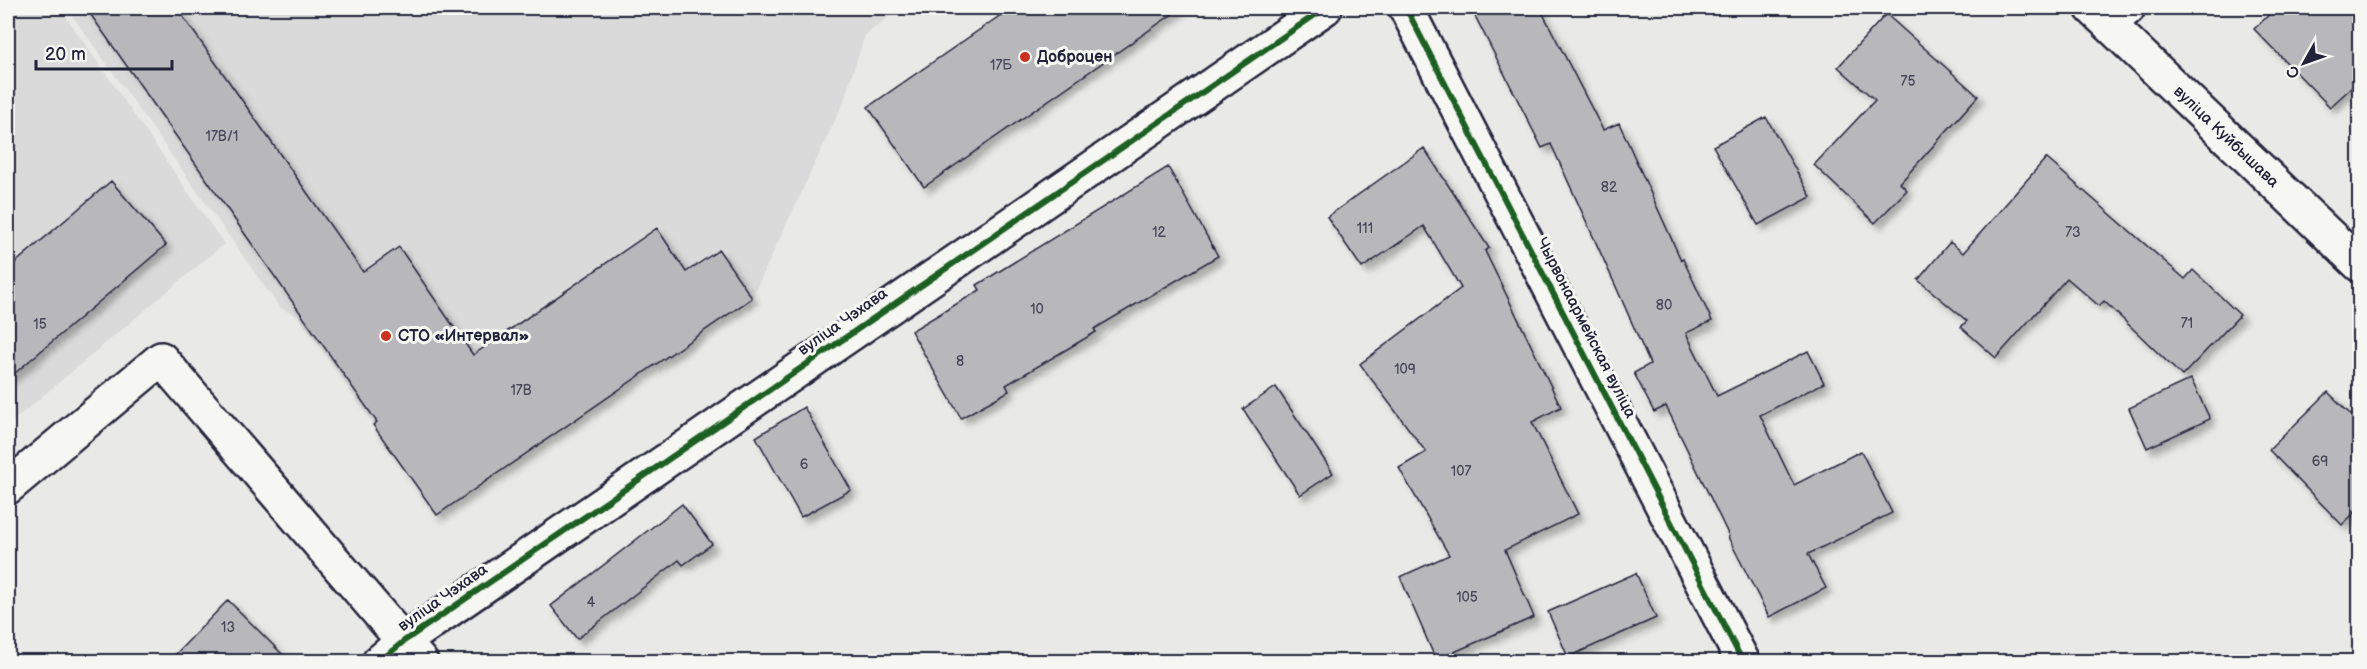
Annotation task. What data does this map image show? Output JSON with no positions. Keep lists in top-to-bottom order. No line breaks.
{"streets":{"street":["вуліца Куйбышава","вуліца Чэхава","Чырвонаармейская вуліца"]},"places":["Доброцен","СТО «Интервал»"],"house_numbers":["17Б","75","17В/1","82","111","12","73","80","10","71","15","8","109","17В","69","6","107","105","4","13"],"scale_bar":"20 m","north":"bottom left"}
